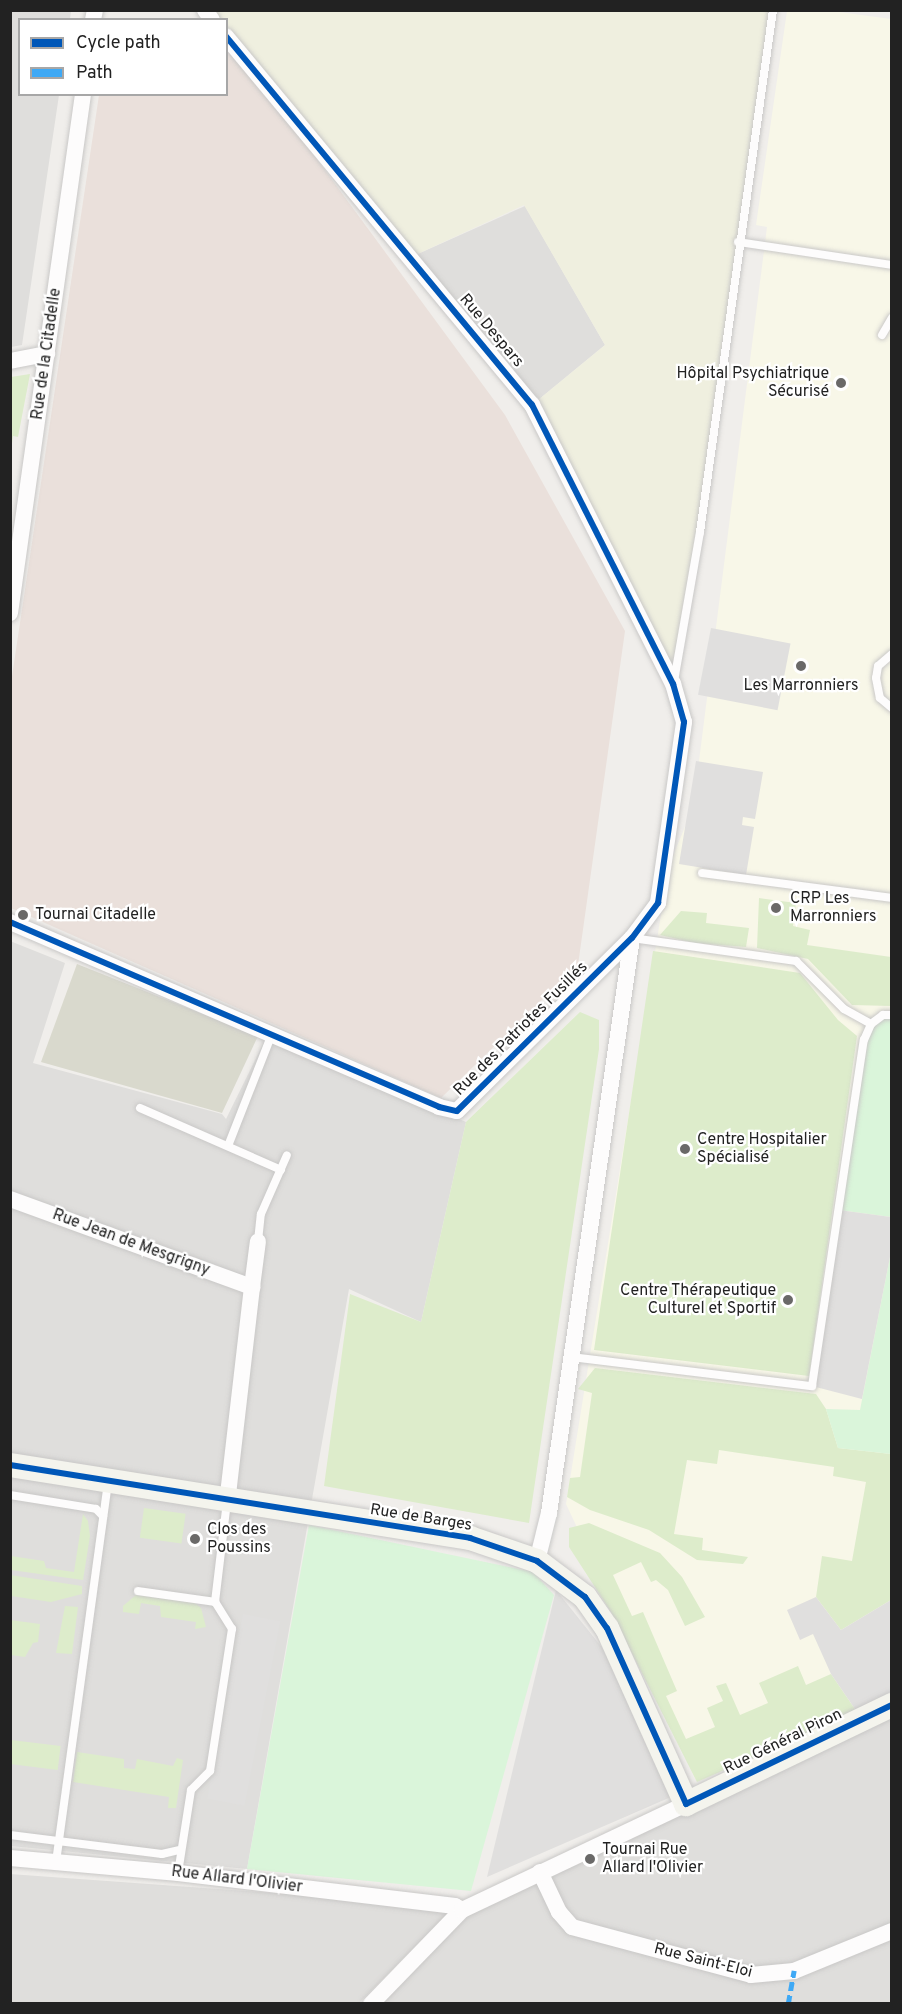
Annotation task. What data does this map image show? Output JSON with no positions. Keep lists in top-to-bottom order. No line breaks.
{"streets":{"street":["Rue Despars","Rue de la Citadelle","Rue des Patriotes Fusillés","Rue Jean de Mesgrigny","Rue de Barges","Rue Général Piron","Rue Allard l'Olivier","Rue Saint-Eloi"]},"crossings":[["Rue Despars","Rue des Patriotes Fusillés"],["Rue des Patriotes Fusillés","Rue de Barges"],["Rue de Barges","Rue Général Piron"],["Rue Général Piron","Rue Allard l'Olivier"],["Rue Général Piron","Rue Saint-Eloi"]],"places":["Hôpital Psychiatrique Sécurisé","Les Marronniers","CRP Les Marronniers","Tournai Citadelle","Centre Hospitalier Spécialisé","Centre Thérapeutique Culturel et Sportif","Clos des Poussins","Tournai Rue Allard l'Olivier"],"legend":["Cycle path","Path"]}
